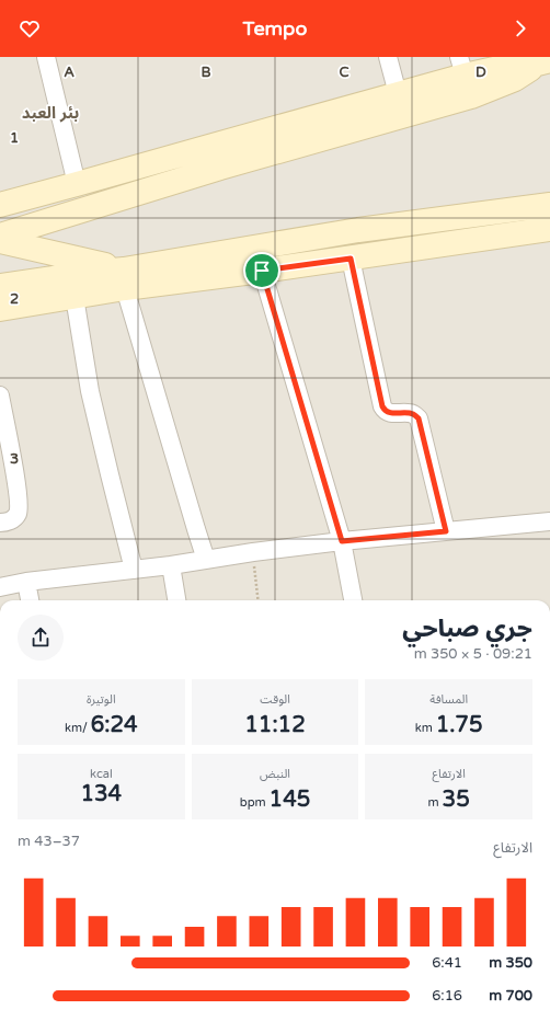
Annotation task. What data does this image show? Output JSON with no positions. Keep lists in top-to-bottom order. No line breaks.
{"districts":["بئر العبد"],"page":{"header":"Tempo","heading":["جري صباحي","09:21 · 5 × 350 m"],"stats":[["المسافة","1.75 km"],["الوقت","11:12"],["الوتيرة","6:24 /km"],["الارتفاع","35 m"],["النبض","145 bpm"],["kcal","134"]],"chart":["الارتفاع","37–43 m"],"list":[{"name":"350 m","note":"6:41"},{"name":"700 m","note":"6:16"}]},"grid":{"columns":["A","B","C","D"],"rows":["1","2","3"]}}
